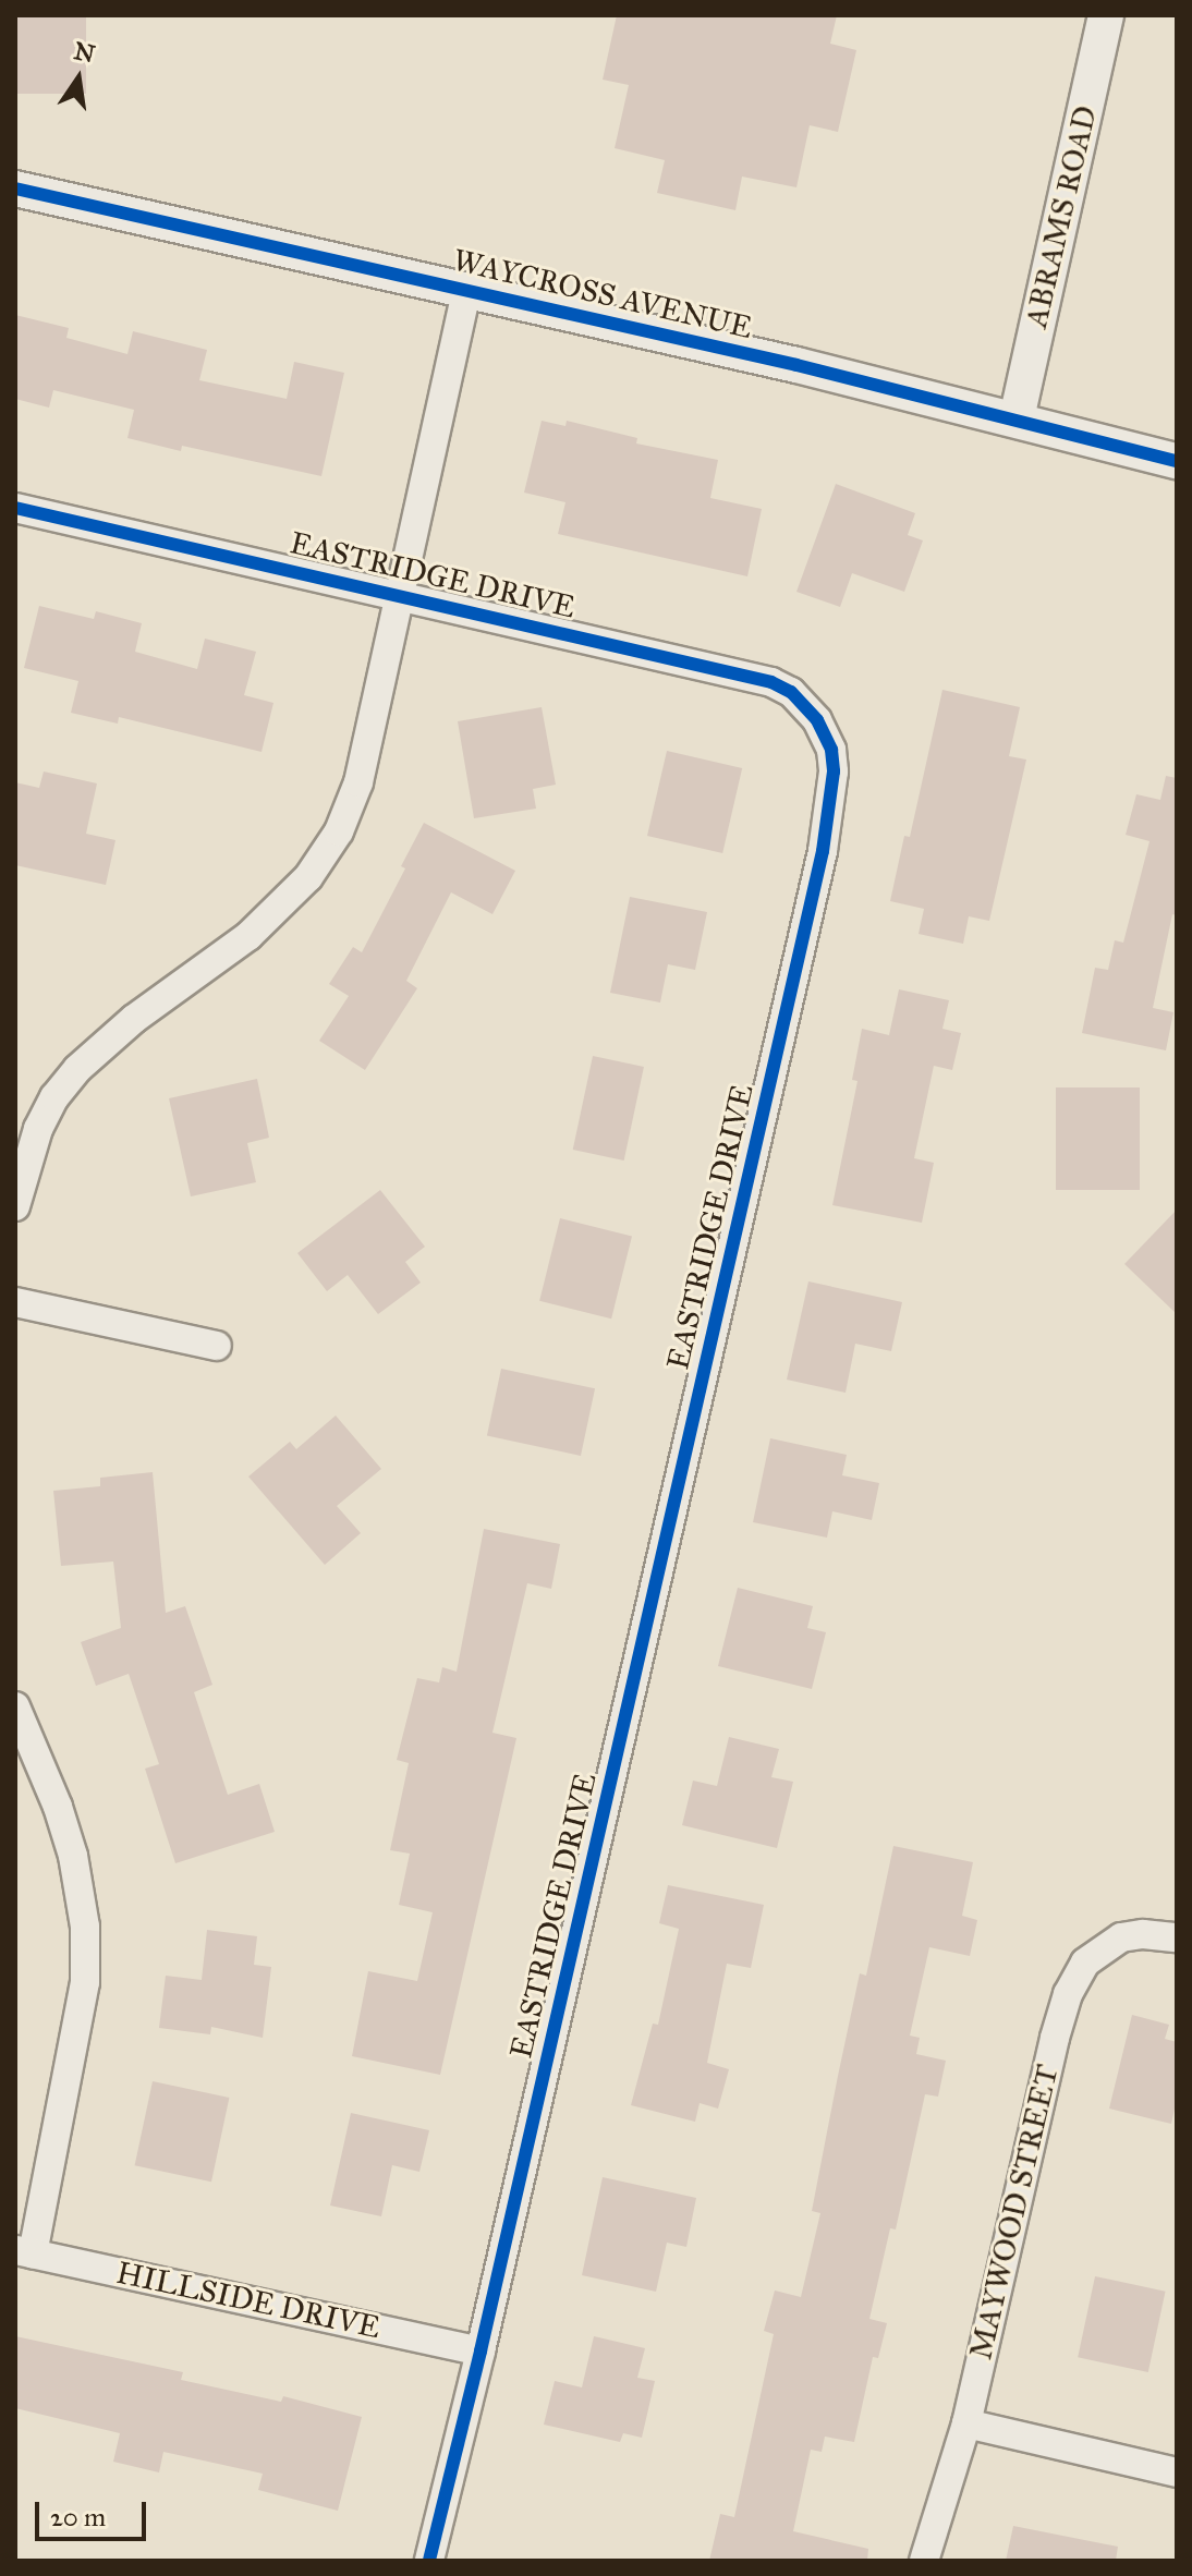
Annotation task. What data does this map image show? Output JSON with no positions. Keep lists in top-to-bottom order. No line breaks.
{"streets":{"street":["ABRAMS ROAD","WAYCROSS AVENUE","EASTRIDGE DRIVE","MAYWOOD STREET","HILLSIDE DRIVE"]},"crossings":[["ABRAMS ROAD","WAYCROSS AVENUE"],["EASTRIDGE DRIVE","HILLSIDE DRIVE"]],"scale_bar":"20 m","north":"top"}
